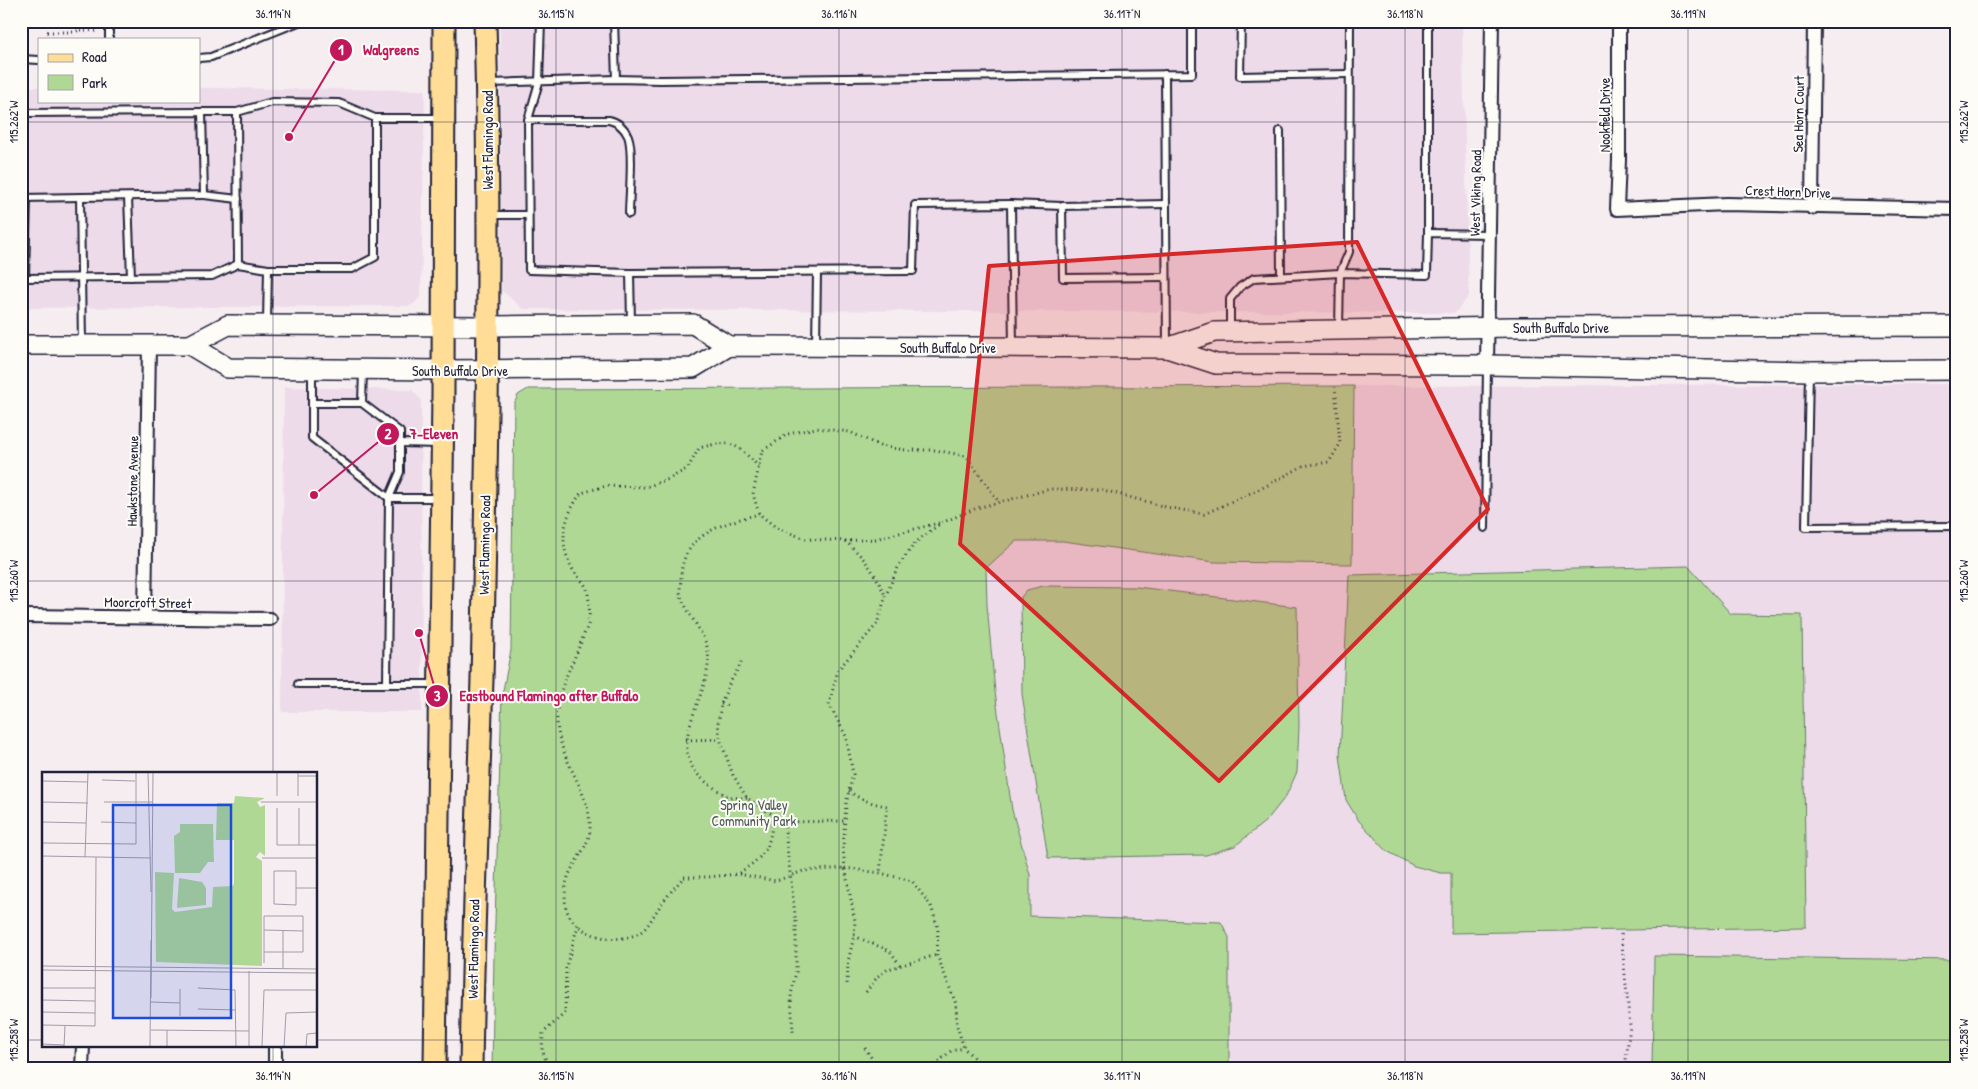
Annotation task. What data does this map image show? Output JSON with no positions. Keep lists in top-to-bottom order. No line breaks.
{"streets":{"main road":["West Flamingo Road","South Buffalo Drive"],"street":["Sea Horn Court","Nookfield Drive","Crest Horn Drive","West Viking Road","Hawkstone Avenue","Moorcroft Street"]},"crossings":[["Sea Horn Court","Crest Horn Drive"],["Nookfield Drive","Crest Horn Drive"],["West Flamingo Road","South Buffalo Drive"],["West Viking Road","South Buffalo Drive"],["Hawkstone Avenue","Moorcroft Street"]],"parks":["Spring Valley Community Park"],"places":["Walgreens","7-Eleven","Eastbound Flamingo after Buffalo"],"legend":["Road","Park"],"coordinates":["36.114°N","36.115°N","36.116°N","36.117°N","36.118°N","36.119°N","115.262°W","115.260°W","115.258°W"]}
